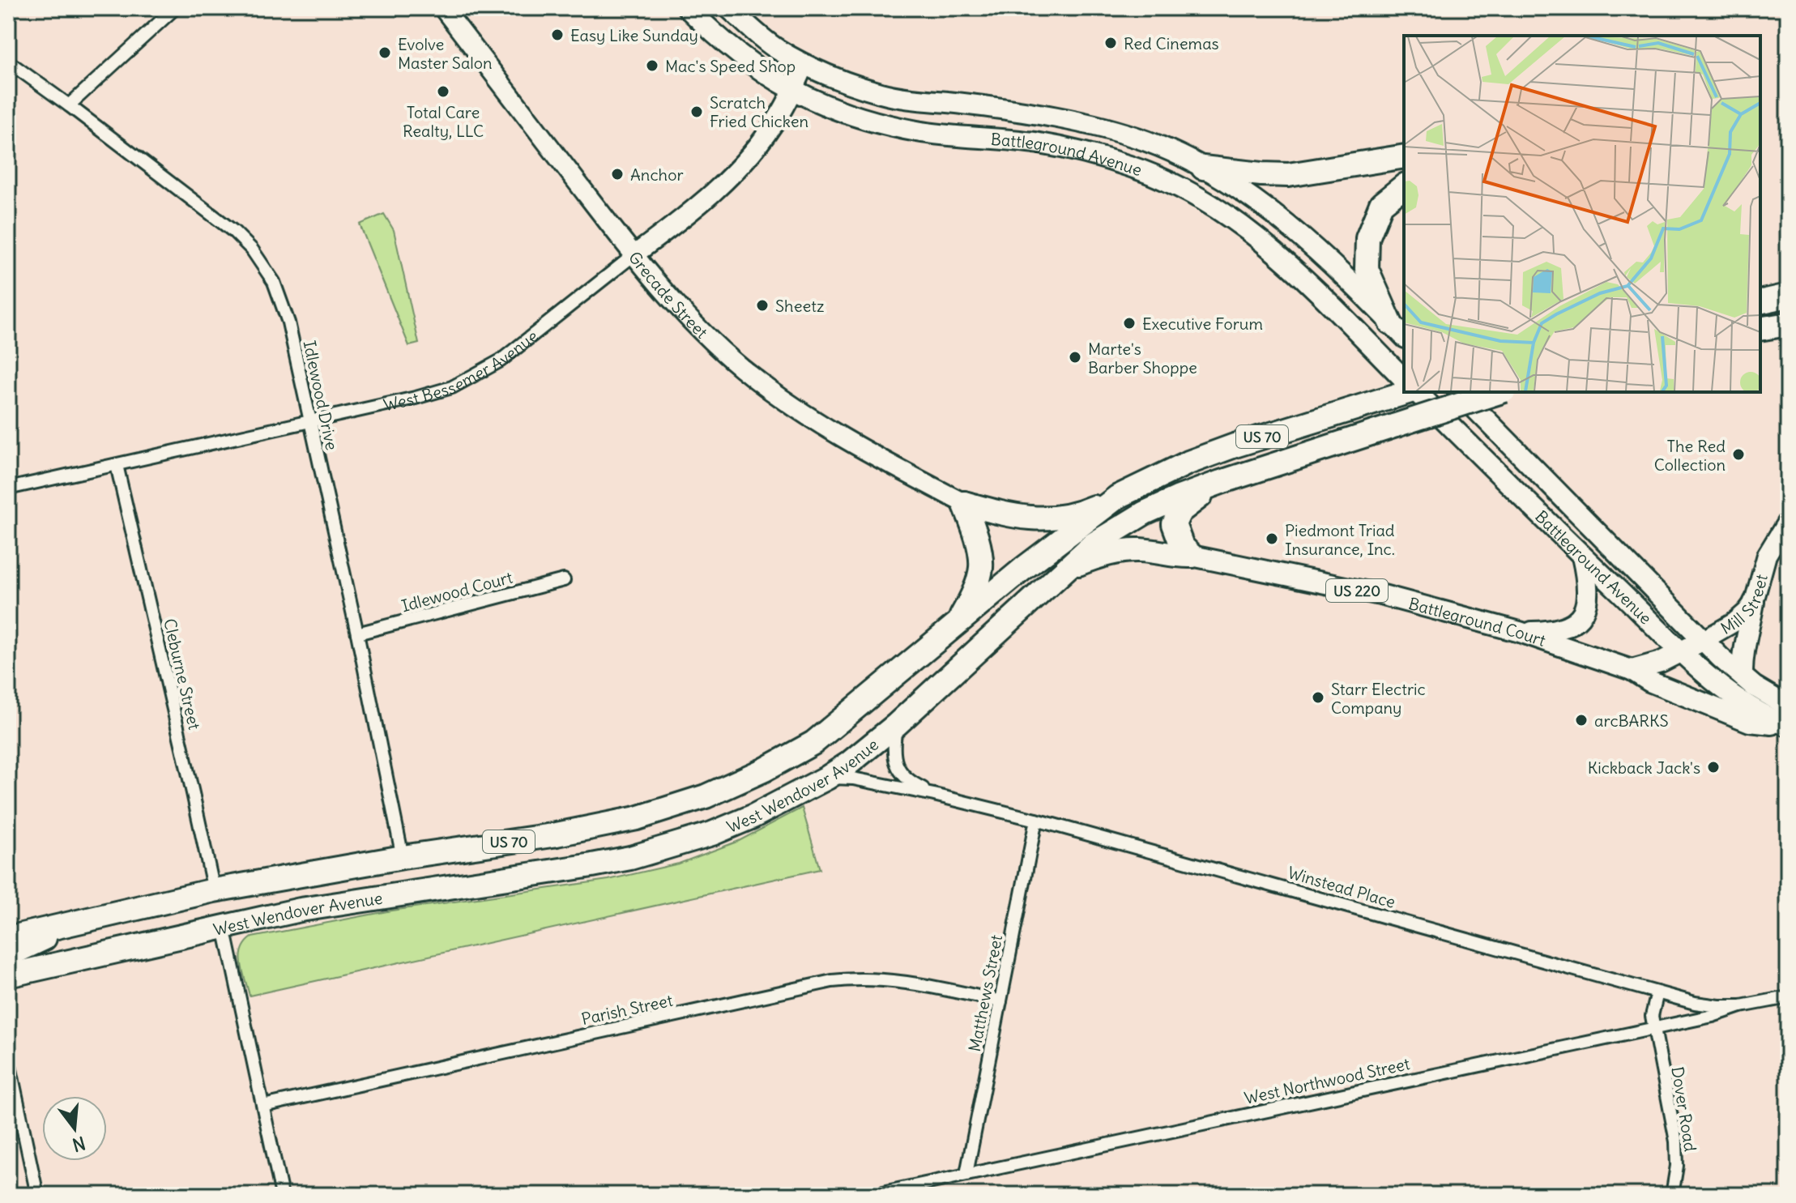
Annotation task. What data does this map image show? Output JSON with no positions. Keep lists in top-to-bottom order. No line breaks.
{"streets":{"highway":["US 70","US 220","West Wendover Avenue"],"main road":["Battleground Avenue","Battleground Court"],"street":["Grecade Street","West Bessemer Avenue","Idlewood Drive","Idlewood Court","Mill Street","Cleburne Street","Winstead Place","Matthews Street","Parish Street","West Northwood Street","Dover Road"]},"crossings":[["Battleground Avenue","West Bessemer Avenue"],["Battleground Avenue","US 220"],["Battleground Avenue","Mill Street"],["Grecade Street","West Bessemer Avenue"],["West Bessemer Avenue","Idlewood Drive"],["West Bessemer Avenue","Cleburne Street"],["Idlewood Drive","Idlewood Court"],["Idlewood Drive","West Wendover Avenue"],["US 220","Battleground Court"],["US 220","West Wendover Avenue"],["Cleburne Street","West Wendover Avenue"],["West Wendover Avenue","Winstead Place"],["Winstead Place","Matthews Street"],["Winstead Place","West Northwood Street"],["Winstead Place","Dover Road"],["Matthews Street","Parish Street"],["Matthews Street","West Northwood Street"],["West Northwood Street","Dover Road"]],"places":["Easy Like Sunday","Red Cinemas","Evolve Master Salon","Mac's Speed Shop","Total Care Realty, LLC","Scratch Fried Chicken","Anchor","Sheetz","Executive Forum","Marte's Barber Shoppe","The Red Collection","Piedmont Triad Insurance, Inc.","Starr Electric Company","arcBARKS","Kickback Jack's"],"north":"bottom"}
